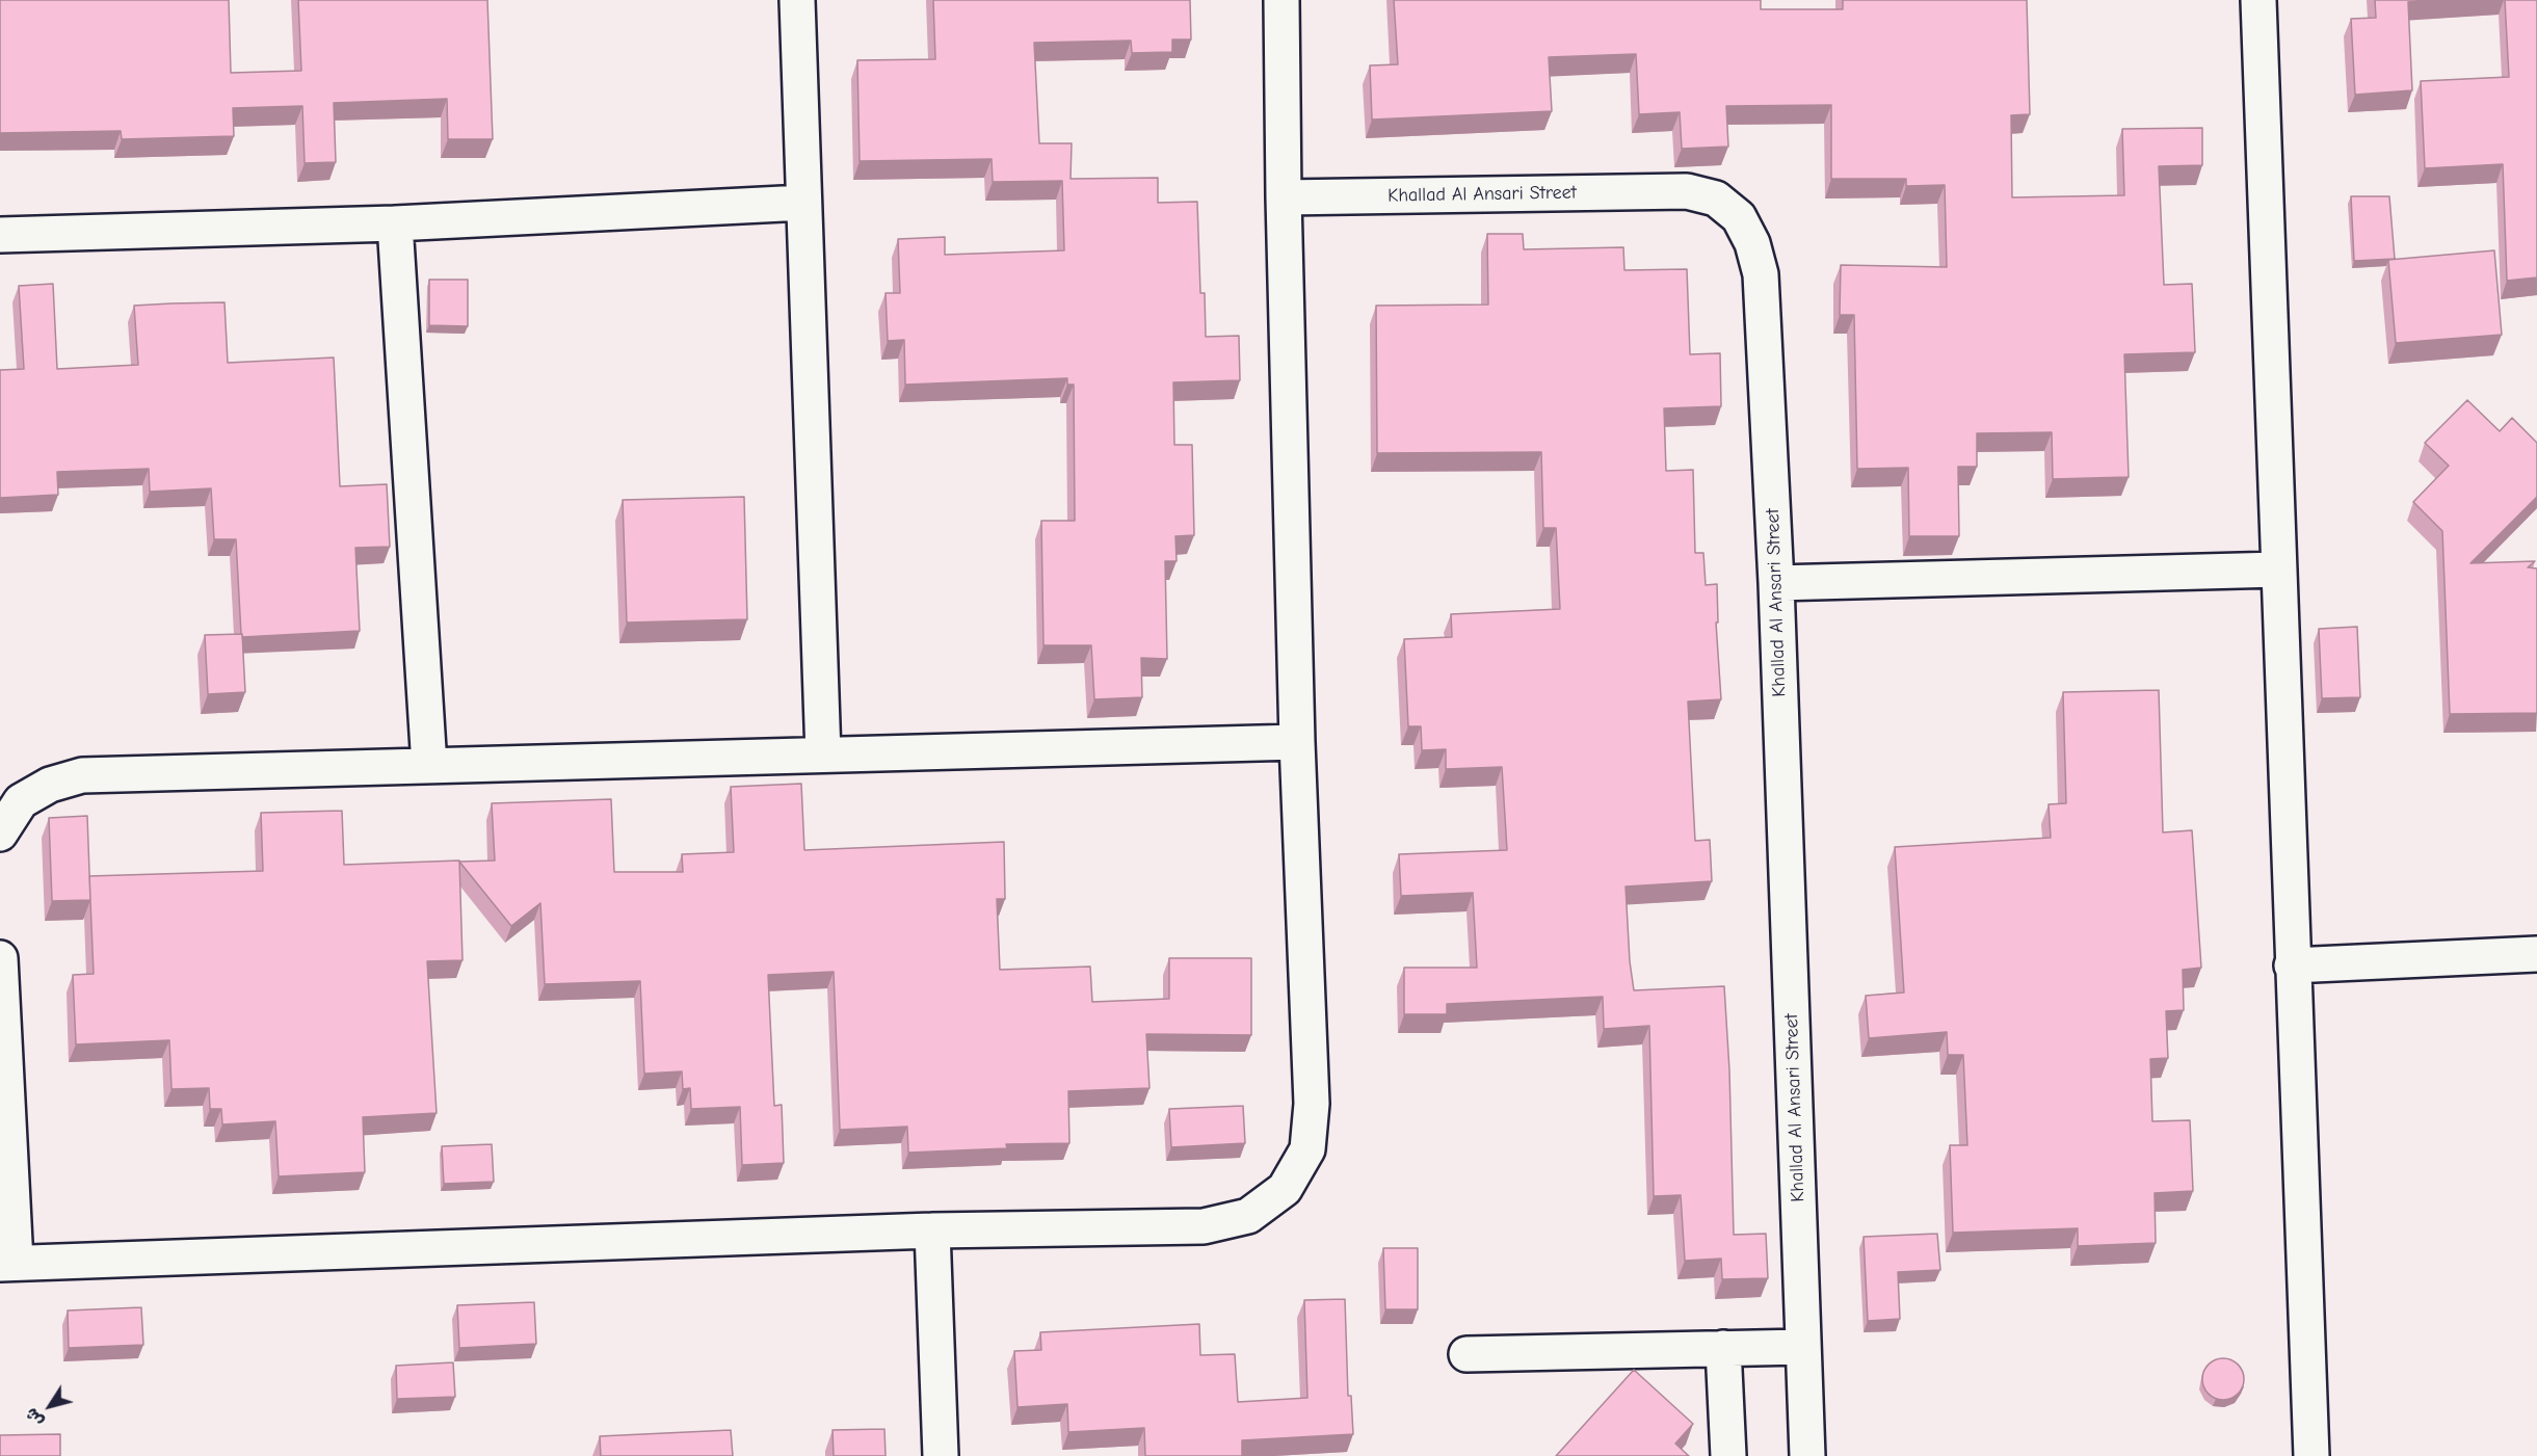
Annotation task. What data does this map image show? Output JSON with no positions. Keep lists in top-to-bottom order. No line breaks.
{"streets":{"street":["Khallad Al Ansari Street"]},"north":"bottom left"}
